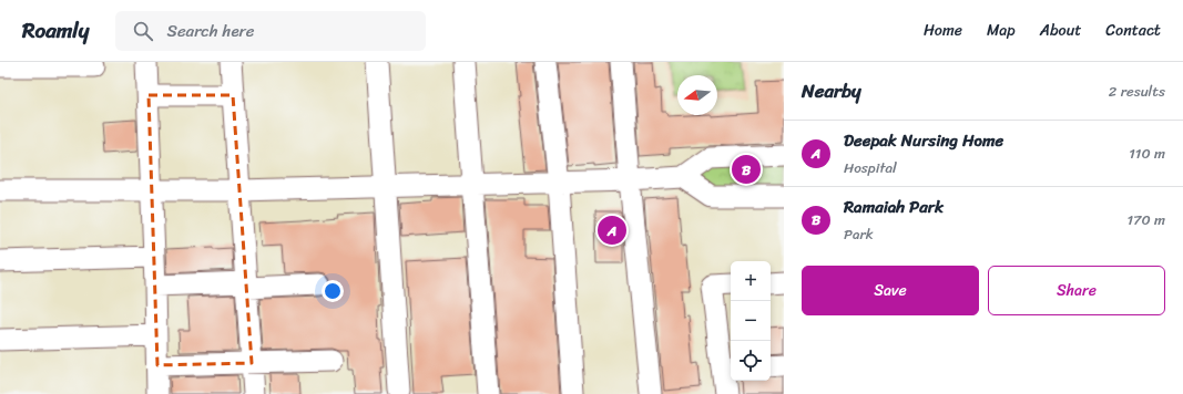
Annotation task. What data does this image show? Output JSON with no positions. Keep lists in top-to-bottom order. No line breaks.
{"north":"left","page":{"header":"Roamly","search":"Search here","nav":["Home","Map","About","Contact"],"heading":["Nearby","2 results"],"list":[{"mark":"A","name":"Deepak Nursing Home","note":"Hospital","value":"110 m"},{"mark":"B","name":"Ramaiah Park","note":"Park","value":"170 m"}],"pins":["B","A"],"buttons":["Save","Share"],"map_buttons":["+","−"]}}
